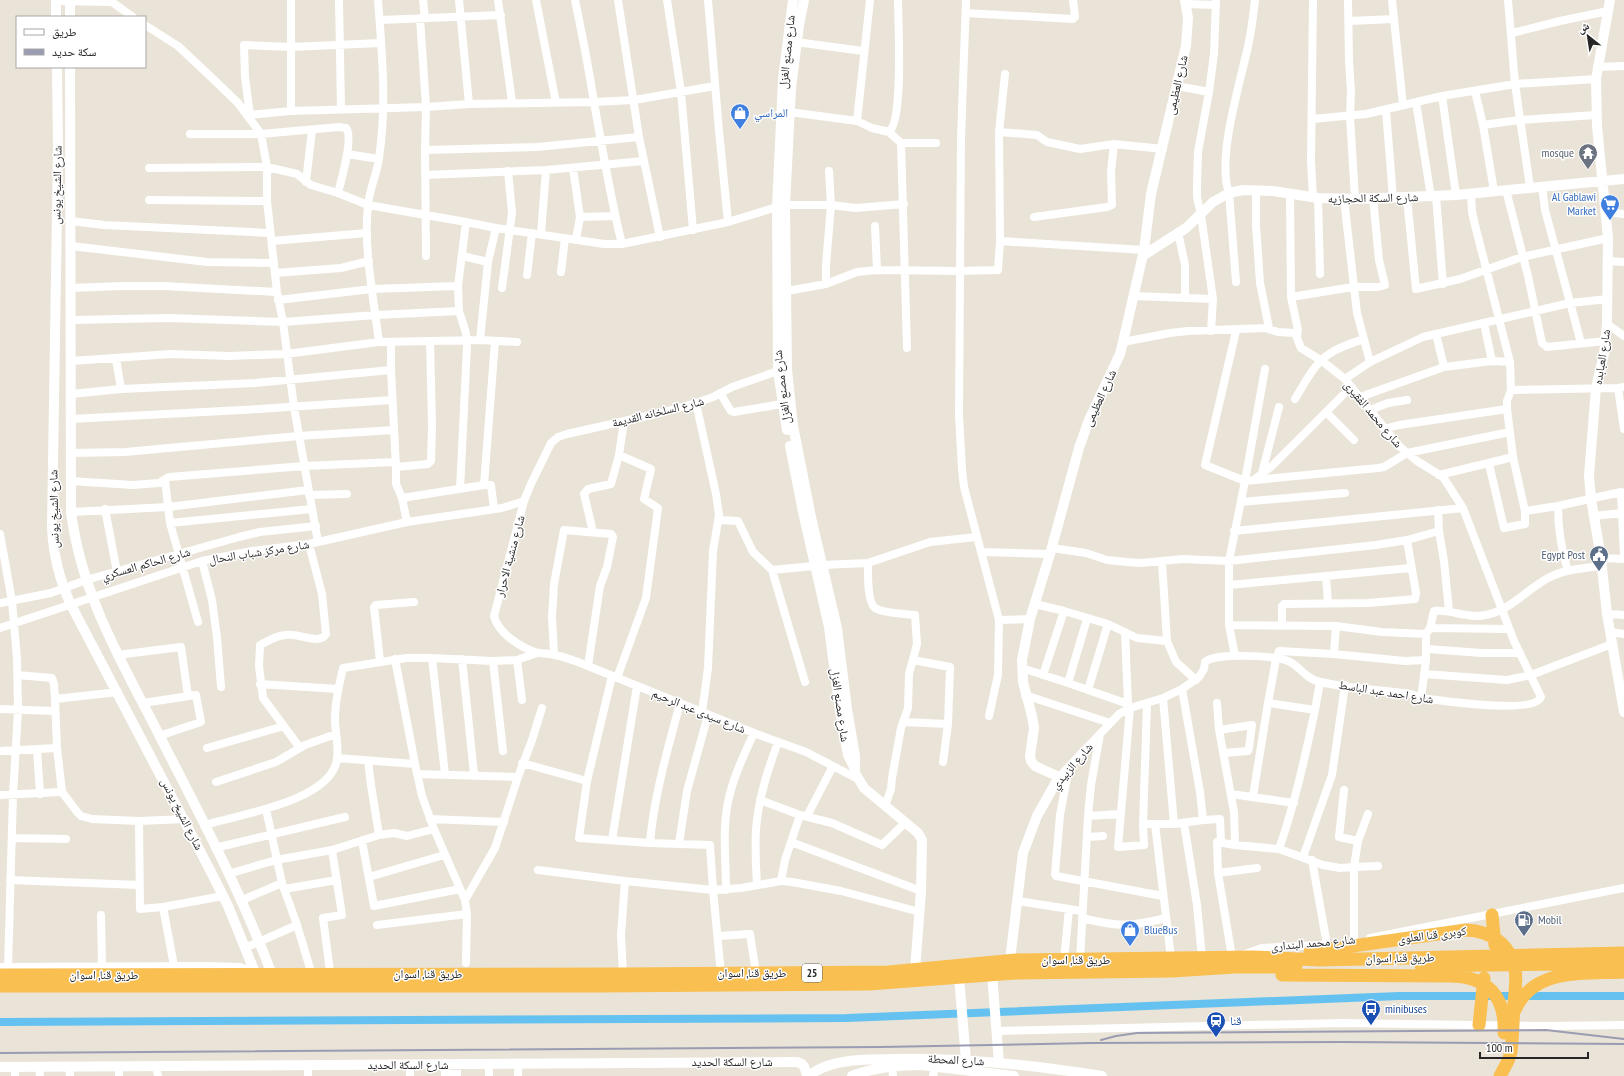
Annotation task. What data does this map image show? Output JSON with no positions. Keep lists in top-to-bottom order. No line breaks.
{"streets":{"highway":["كوبرى قنا العلوى","طريق قنا, اسوان","25"],"street":["شارع مصنع الغزل","شارع العظيمى","شارع الشيخ يونس","شارع السكة الحجازيه","شارع العبابده","شارع السلخانه القديمة","شارع محمد الفقيرى","شارع مركز شباب النحال","شارع منشية الاحرار","شارع الحاكم العسكري","شارع احمد عبد الباسط","شارع سيدى عبد الرحيم","شارع الزبيدي","شارع محمد البندارى","شارع المحطة","شارع السكة الحديد"]},"crossings":[["شارع مصنع الغزل","شارع السلخانه القديمة"],["شارع مصنع الغزل","شارع سيدى عبد الرحيم"],["شارع مصنع الغزل","طريق قنا, اسوان"],["شارع العظيمى","شارع السكة الحجازيه"],["شارع العظيمى","شارع الزبيدي"],["شارع الشيخ يونس","شارع مركز شباب النحال"],["شارع الشيخ يونس","شارع الحاكم العسكري"],["شارع الشيخ يونس","طريق قنا, اسوان"],["شارع السكة الحجازيه","شارع العبابده"],["شارع السلخانه القديمة","شارع منشية الاحرار"],["شارع محمد الفقيرى","شارع احمد عبد الباسط"],["شارع مركز شباب النحال","شارع منشية الاحرار"],["شارع منشية الاحرار","شارع سيدى عبد الرحيم"],["شارع الزبيدي","طريق قنا, اسوان"],["كوبرى قنا العلوى","طريق قنا, اسوان"],["شارع محمد البندارى","طريق قنا, اسوان"],["شارع المحطة","شارع السكة الحديد"]],"places":{"shop":["المراسي","BlueBus"],"temple":["mosque"],"supermarket":["Al Gablawi Market"],"public building":["Egypt Post"],"fuel station":["Mobil"],"bus stop":["minibuses"],"station":["قنا"]},"legend":["طريق","سكة حديد"],"scale_bar":"100 m","north":"top left"}
